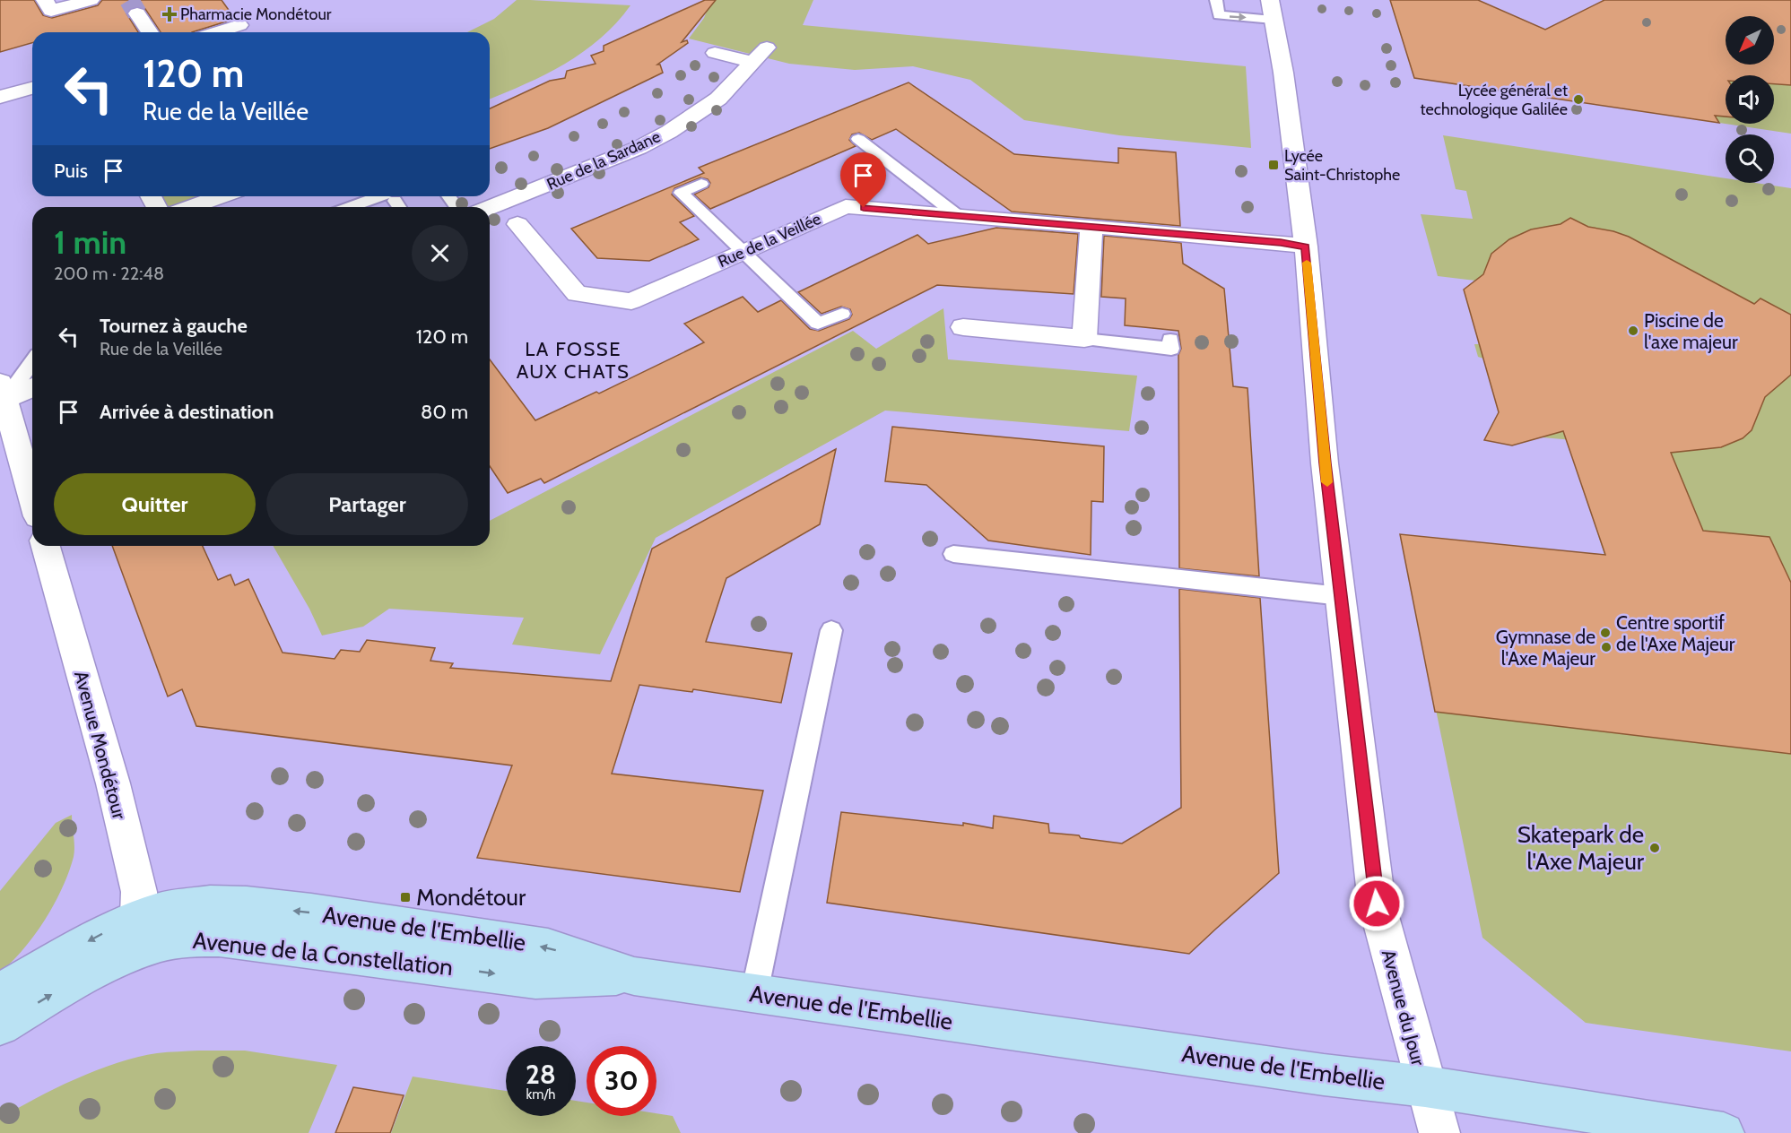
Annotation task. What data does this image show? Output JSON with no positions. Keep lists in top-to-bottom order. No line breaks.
{"streets":{"street":["Rue de la Sardane","Rue de la Veillée","Avenue Mondétour","Avenue de l'Embellie","Avenue de la Constellation","Avenue du Jour"]},"crossings":[["Rue de la Veillée","Avenue du Jour"],["Avenue Mondétour","Avenue de la Constellation"],["Avenue de l'Embellie","Avenue de la Constellation"],["Avenue de l'Embellie","Avenue du Jour"]],"districts":["LA FOSSE AUX CHATS"],"places":{"health":["Pharmacie Mondétour"],"other":["Lycée général et technologique Galilée","Piscine de l'axe majeur","Centre sportif de l'Axe Majeur","Gymnase de l'Axe Majeur","Skatepark de l'Axe Majeur"],"transit":["Lycée Saint-Christophe","Mondétour"]},"north":"bottom left","page":{"turn":["120 m","Rue de la Veillée"],"then":"Puis","heading":["1 min","200 m · 22:48"],"list":[{"name":"Tournez à gauche","note":"Rue de la Veillée","value":"120 m"},{"name":"Arrivée à destination","value":"80 m"}],"buttons":["Quitter","Partager"],"speed":"28 km/h","limit":"30"}}
